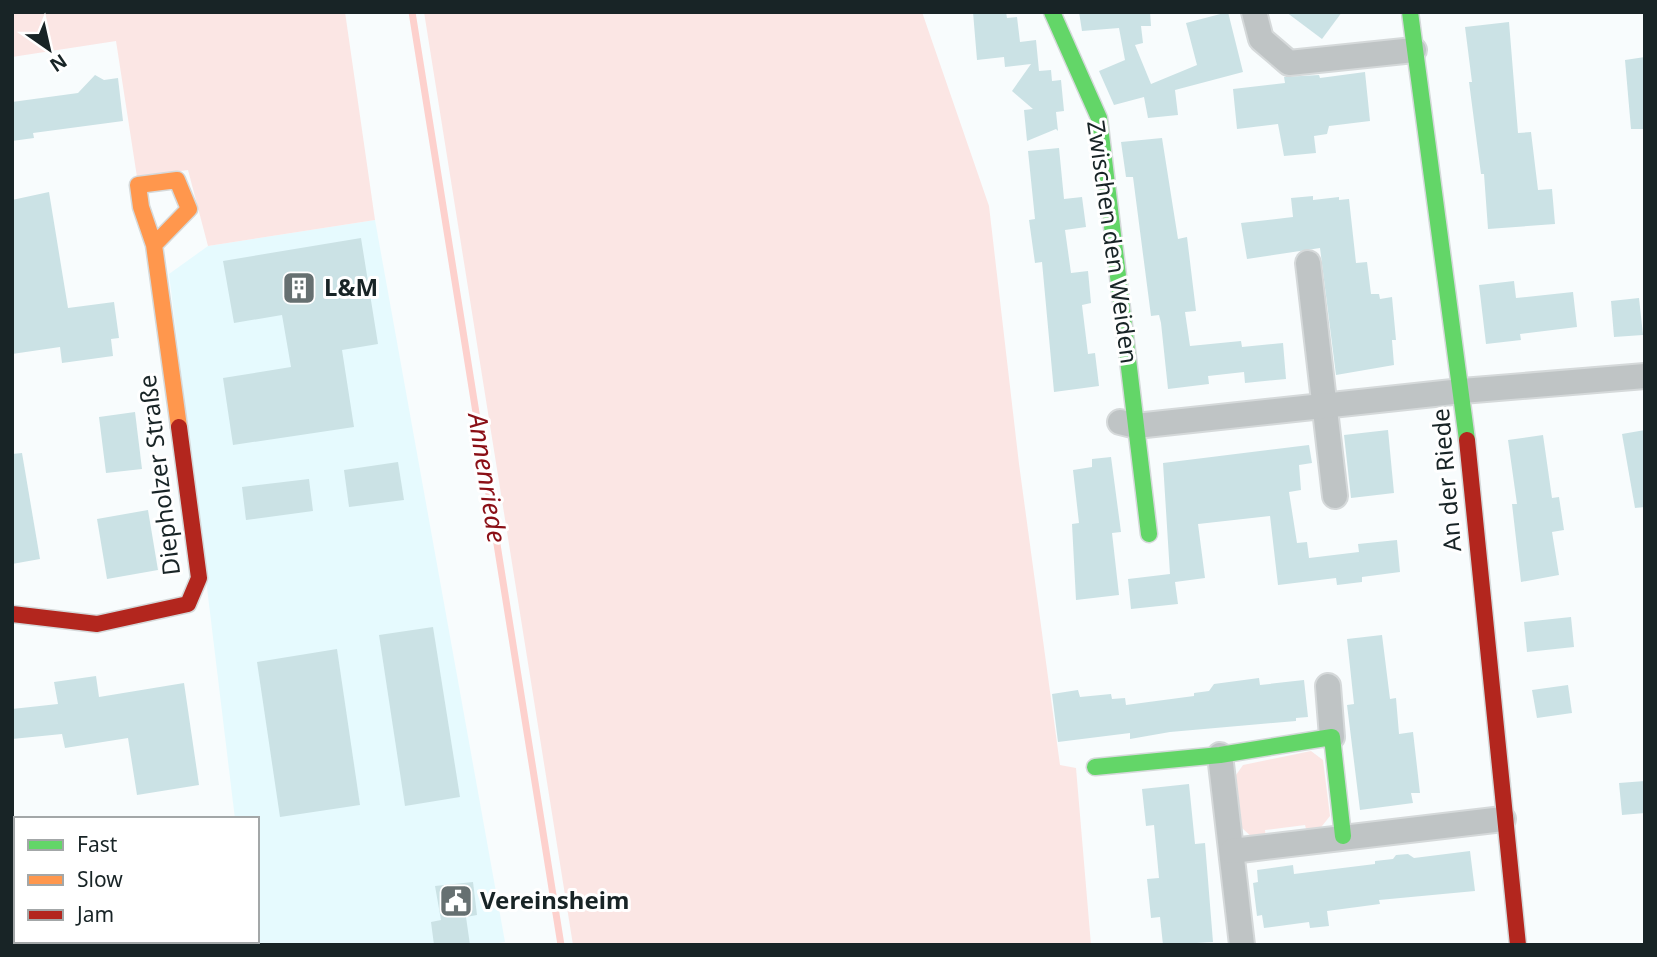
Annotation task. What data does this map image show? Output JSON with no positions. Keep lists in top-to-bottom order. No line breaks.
{"streets":{"street":["Zwischen den Weiden","Diepholzer Straße","An der Riede"]},"water":["Annenriede"],"places":{"building":["L&M"],"public building":["Vereinsheim"]},"legend":["Fast","Slow","Jam"],"north":"bottom right"}
